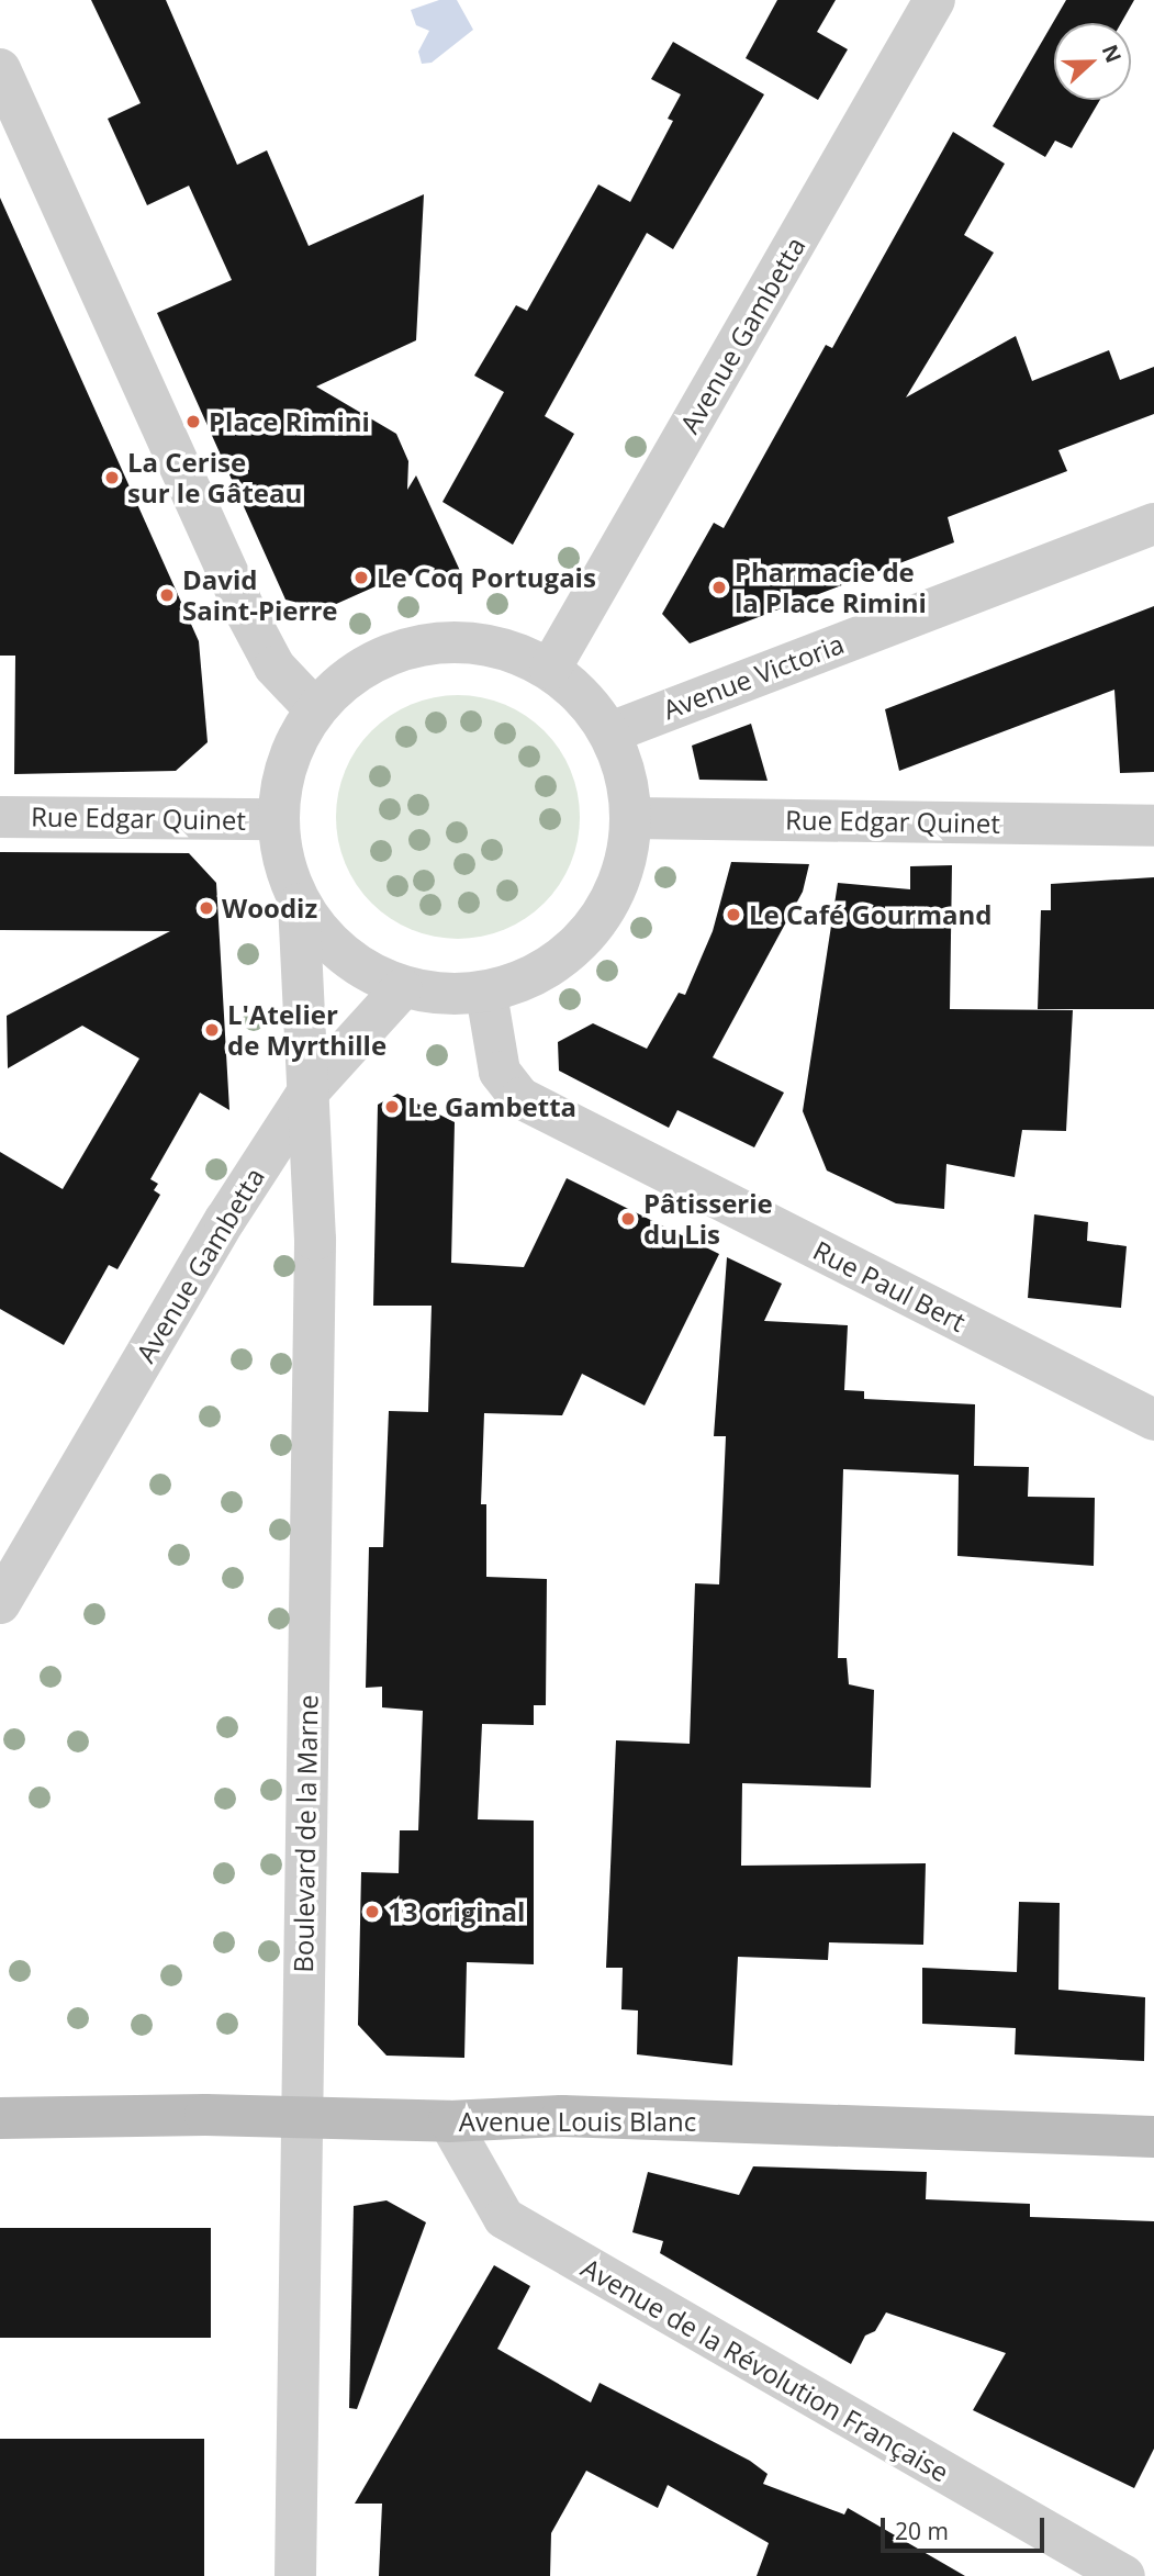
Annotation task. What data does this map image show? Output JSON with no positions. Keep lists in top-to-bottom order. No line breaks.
{"streets":{"main road":["Avenue Louis Blanc"],"street":["Avenue Gambetta","Avenue Victoria","Rue Edgar Quinet","Rue Paul Bert","Boulevard de la Marne","Avenue de la Révolution Française"]},"crossings":[["Avenue Gambetta","Boulevard de la Marne"],["Boulevard de la Marne","Avenue Louis Blanc"],["Avenue Louis Blanc","Avenue de la Révolution Française"]],"places":["Place Rimini","La Cerise sur le Gâteau","Le Coq Portugais","Pharmacie de la Place Rimini","David Saint-Pierre","Woodiz","Le Café Gourmand","L'Atelier de Myrthille","Le Gambetta","Pâtisserie du Lis","13 original"],"scale_bar":"20 m","north":"right"}
